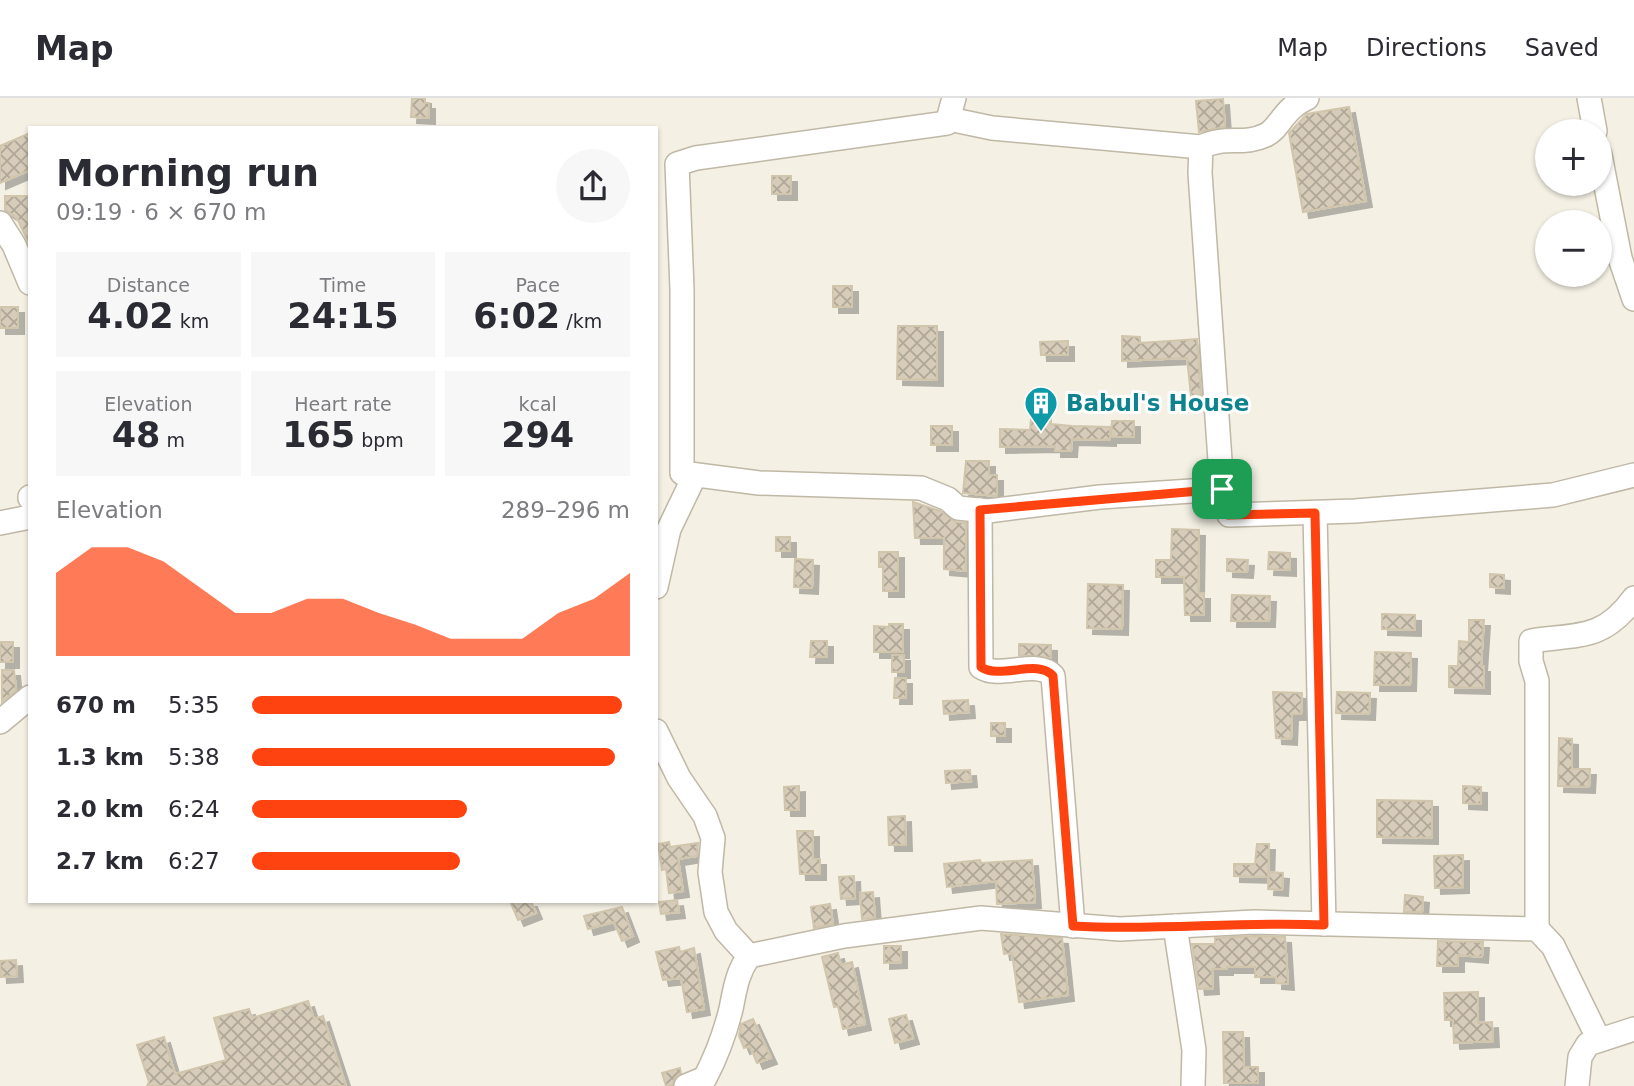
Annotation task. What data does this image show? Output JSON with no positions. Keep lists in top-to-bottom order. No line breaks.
{"places":{"building":["Babul's House"]},"page":{"header":"Map","nav":["Map","Directions","Saved"],"map_buttons":["+","−"],"heading":["Morning run","09:19 · 6 × 670 m"],"stats":[["Distance","4.02 km"],["Time","24:15"],["Pace","6:02 /km"],["Elevation","48 m"],["Heart rate","165 bpm"],["kcal","294"]],"chart":["Elevation","289–296 m"],"list":[{"name":"670 m","note":"5:35"},{"name":"1.3 km","note":"5:38"},{"name":"2.0 km","note":"6:24"},{"name":"2.7 km","note":"6:27"}]}}
